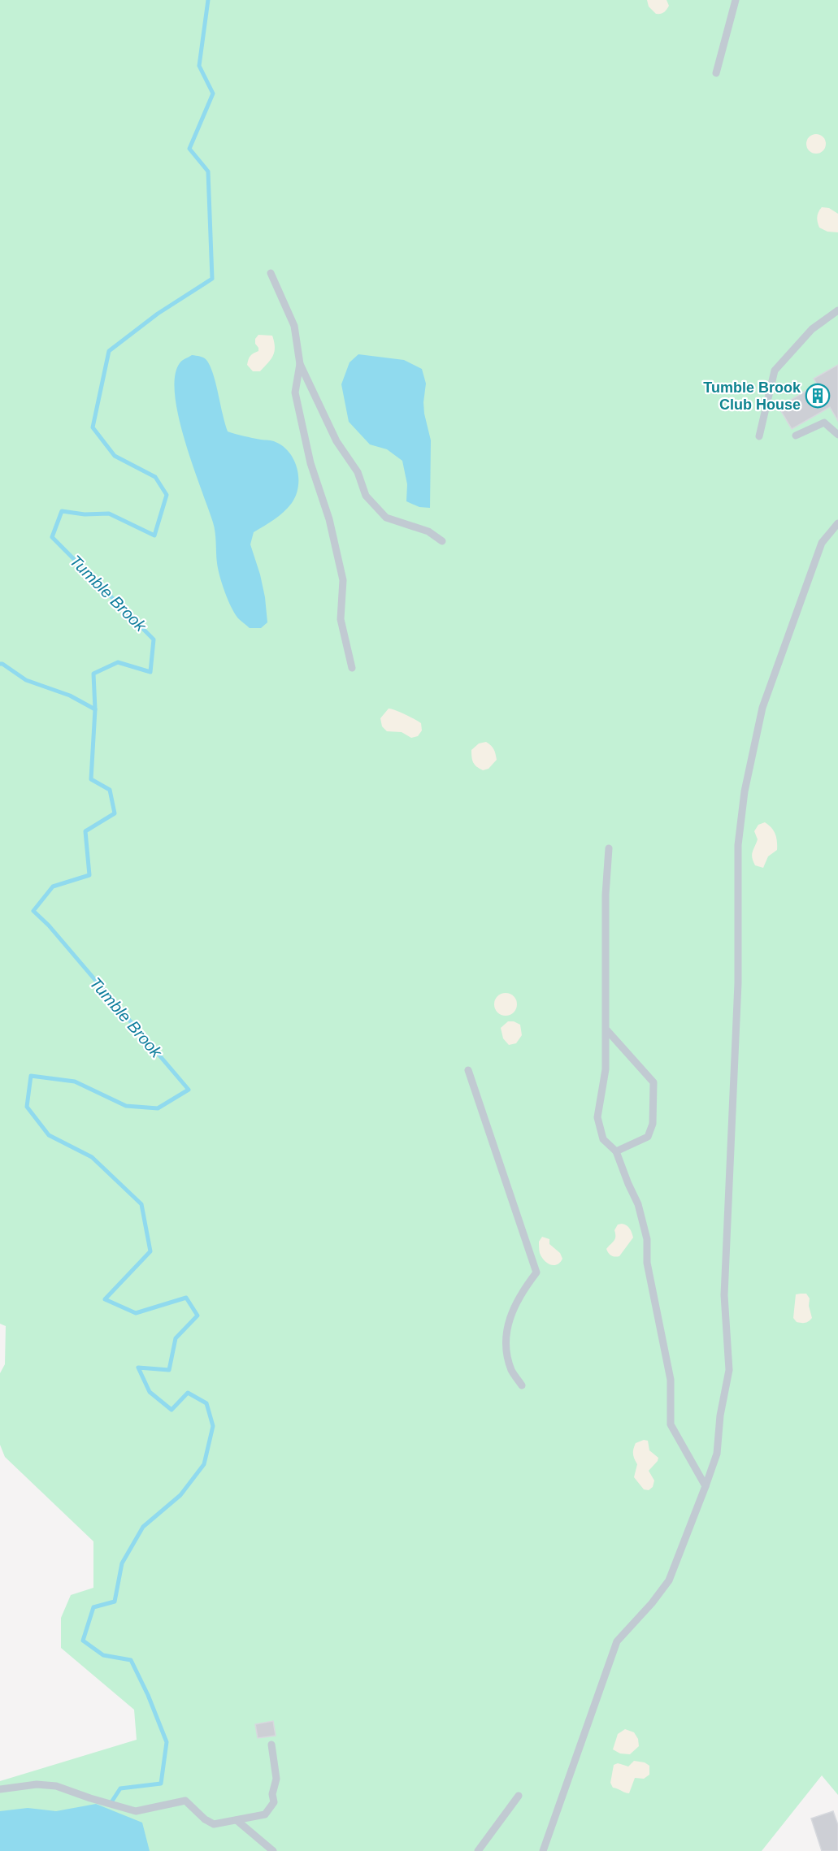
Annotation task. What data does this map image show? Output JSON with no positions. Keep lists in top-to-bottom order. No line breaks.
{"water":["Tumble Brook"],"places":{"building":["Tumble Brook Club House"]}}
